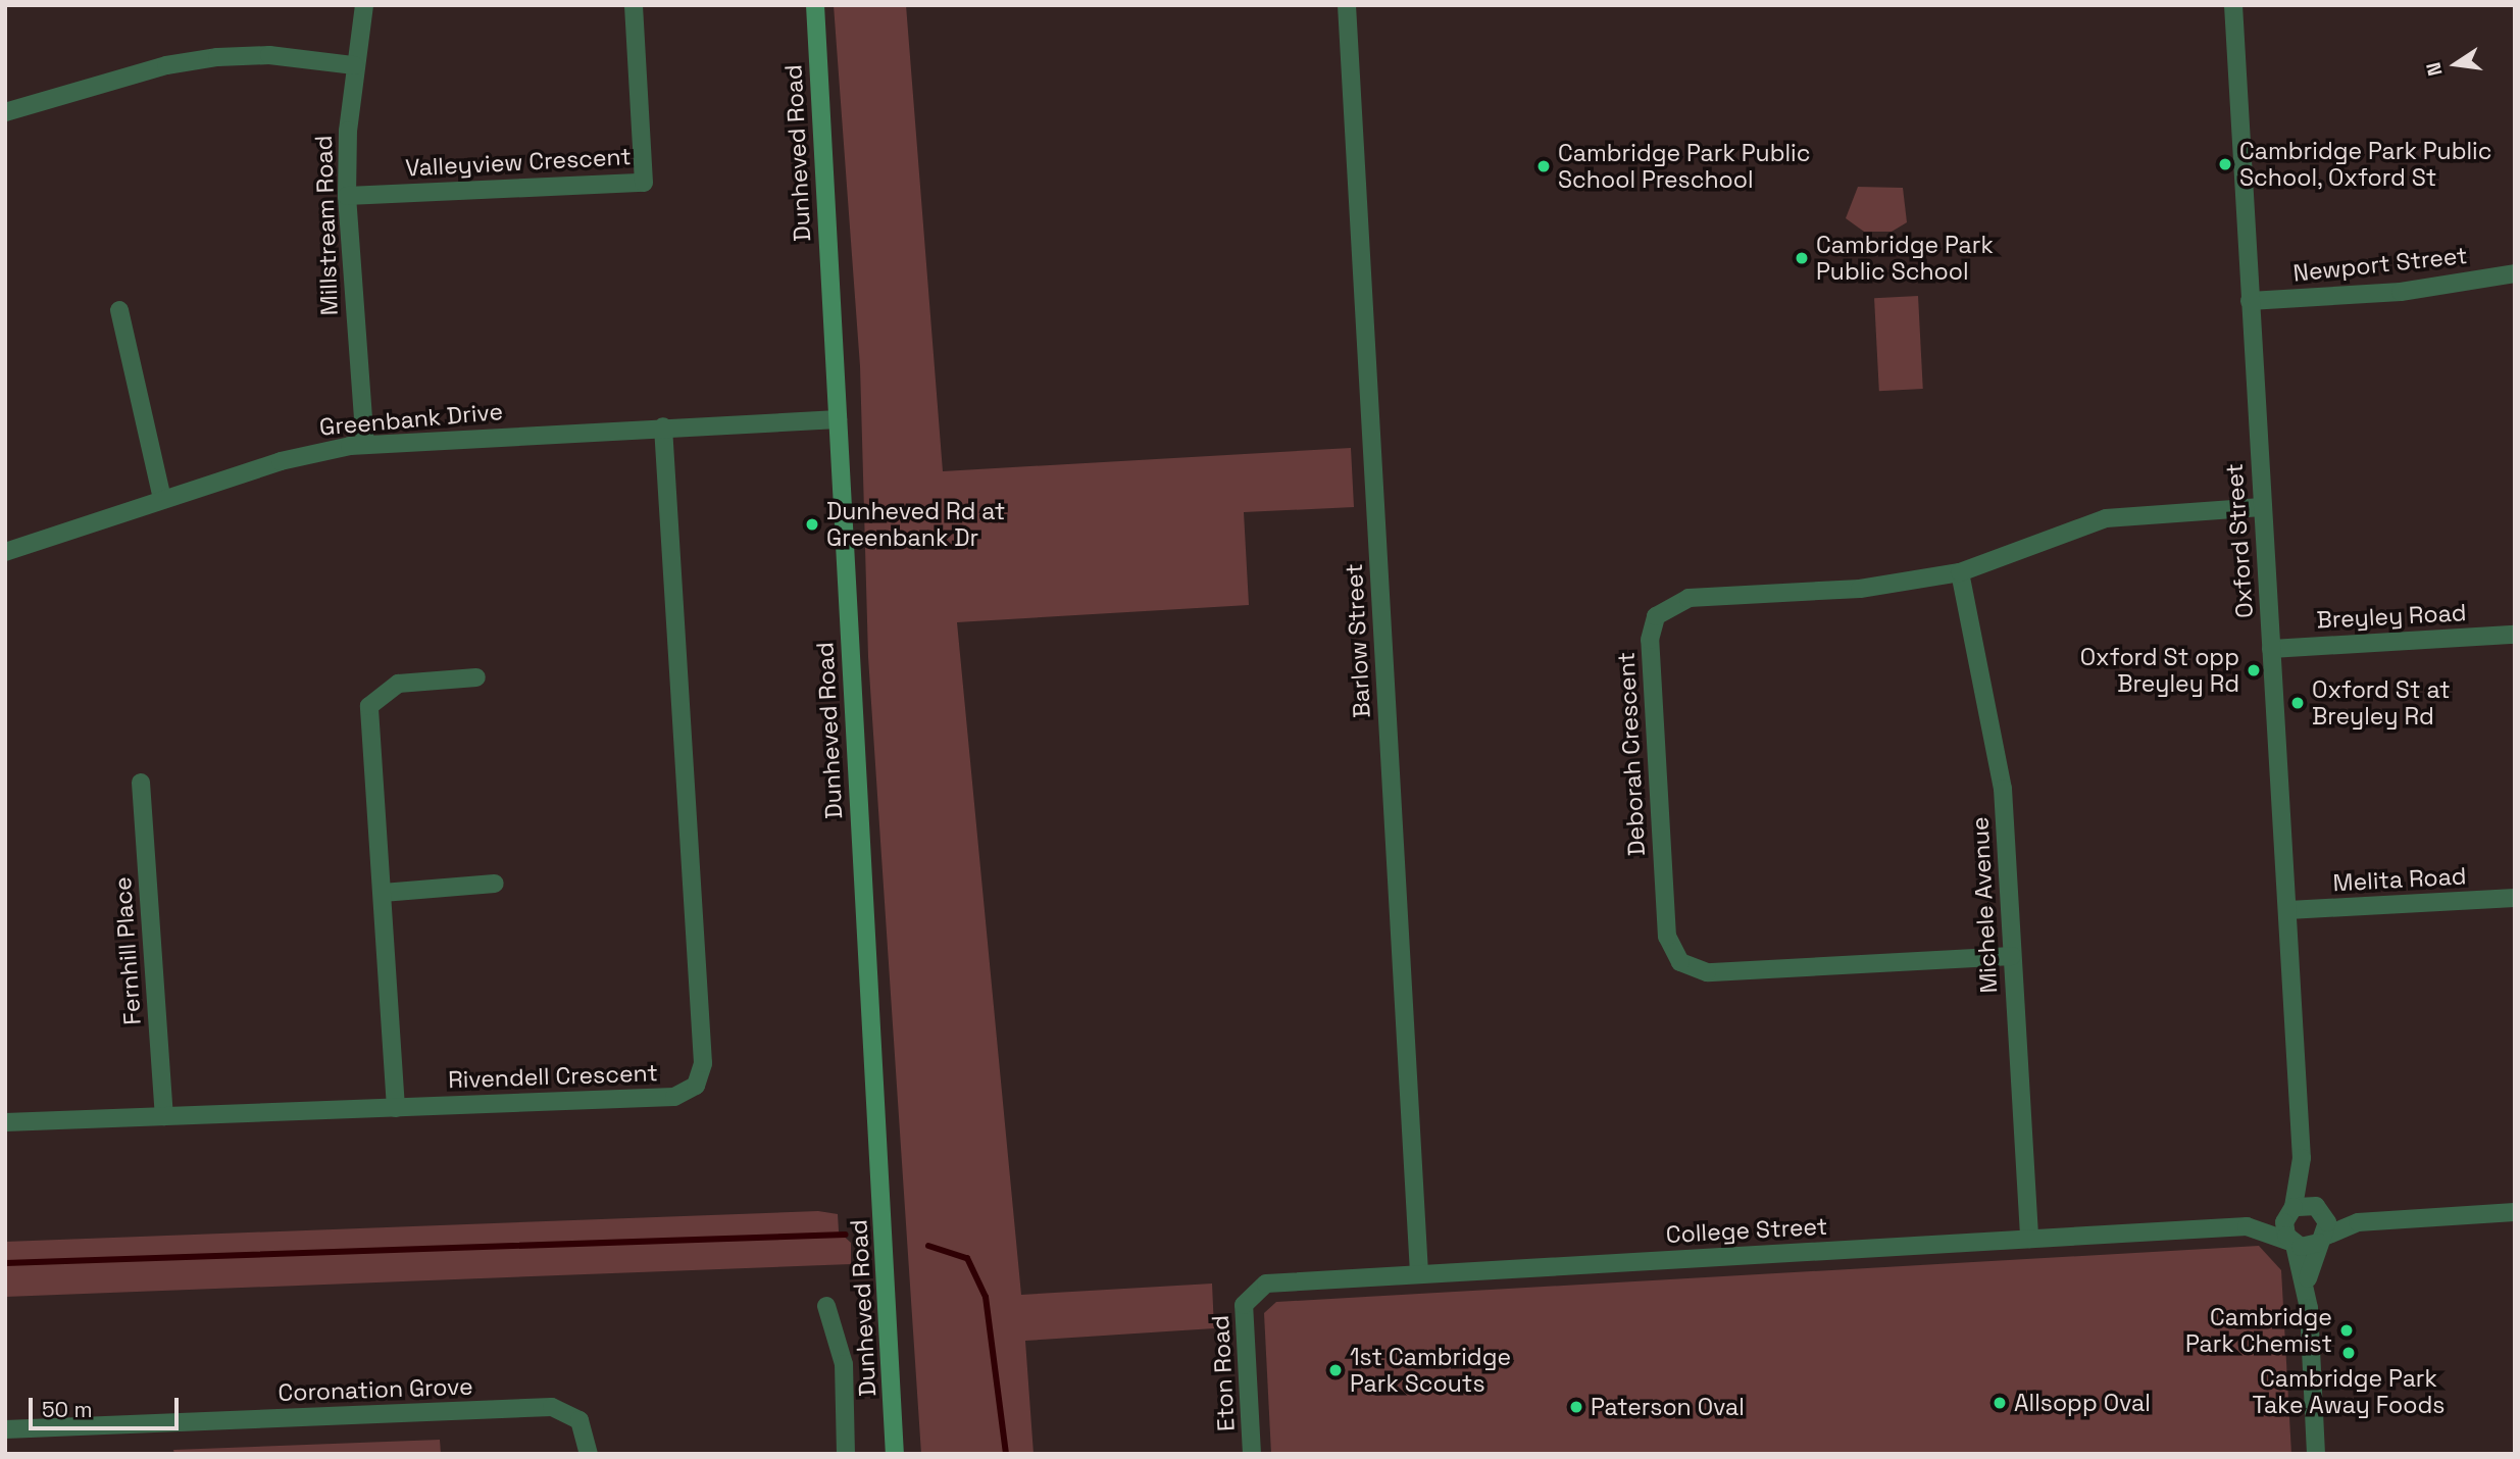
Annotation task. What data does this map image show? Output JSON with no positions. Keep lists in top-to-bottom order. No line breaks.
{"streets":{"main road":["Dunheved Road"],"street":["Valleyview Crescent","Millstream Road","Newport Street","Greenbank Drive","Oxford Street","Breyley Road","Barlow Street","Deborah Crescent","Melita Road","Michele Avenue","Fernhill Place","Rivendell Crescent","College Street","Eton Road","Coronation Grove"]},"crossings":[["Dunheved Road","Greenbank Drive"],["Valleyview Crescent","Millstream Road"],["Millstream Road","Greenbank Drive"],["Newport Street","Oxford Street"],["Greenbank Drive","Rivendell Crescent"],["Oxford Street","Breyley Road"],["Oxford Street","Deborah Crescent"],["Oxford Street","Melita Road"],["Oxford Street","College Street"],["Barlow Street","College Street"],["Deborah Crescent","Michele Avenue"],["Michele Avenue","College Street"],["Fernhill Place","Rivendell Crescent"],["College Street","Eton Road"]],"places":["Cambridge Park Public School, Oxford St","Cambridge Park Public School Preschool","Cambridge Park Public School","Dunheved Rd at Greenbank Dr","Oxford St opp Breyley Rd","Oxford St at Breyley Rd","Cambridge Park Chemist","Cambridge Park Take Away Foods","1st Cambridge Park Scouts","Allsopp Oval","Paterson Oval"],"scale_bar":"50 m","north":"left"}
